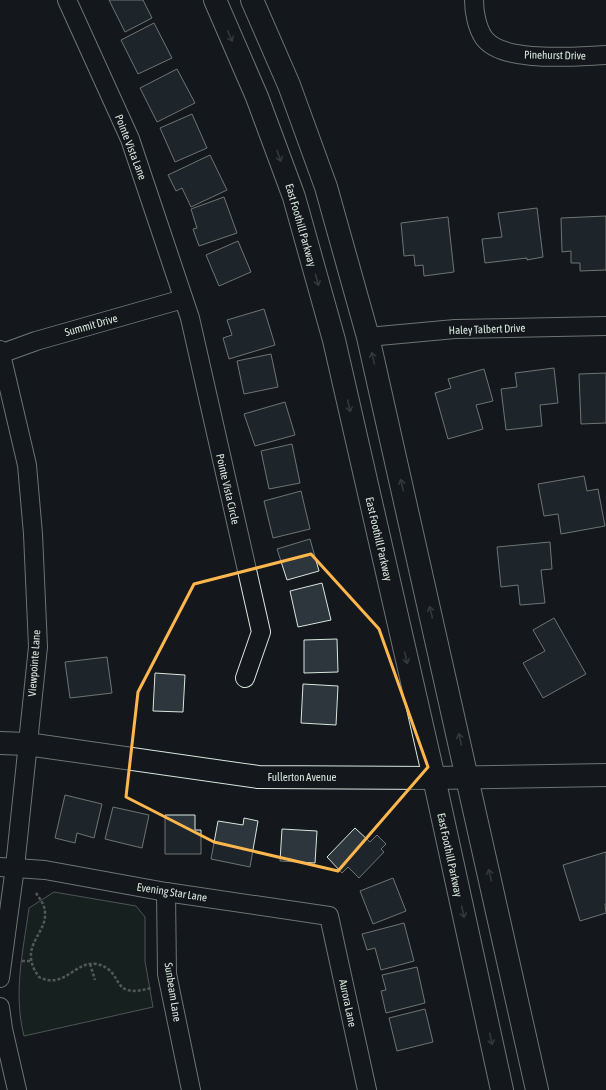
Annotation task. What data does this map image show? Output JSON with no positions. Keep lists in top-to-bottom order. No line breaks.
{"streets":{"main road":["East Foothill Parkway","Fullerton Avenue"],"street":["Pinehurst Drive","Pointe Vista Lane","Summit Drive","Haley Talbert Drive","Pointe Vista Circle","Viewpointe Lane","Evening Star Lane","Sunbeam Lane","Aurora Lane"]},"crossings":[["Pointe Vista Lane","Summit Drive"],["Pointe Vista Lane","Pointe Vista Circle"],["East Foothill Parkway","Fullerton Avenue"],["Summit Drive","Pointe Vista Circle"],["Summit Drive","Viewpointe Lane"],["Viewpointe Lane","Fullerton Avenue"],["Viewpointe Lane","Evening Star Lane"],["Evening Star Lane","Sunbeam Lane"],["Evening Star Lane","Aurora Lane"]]}
